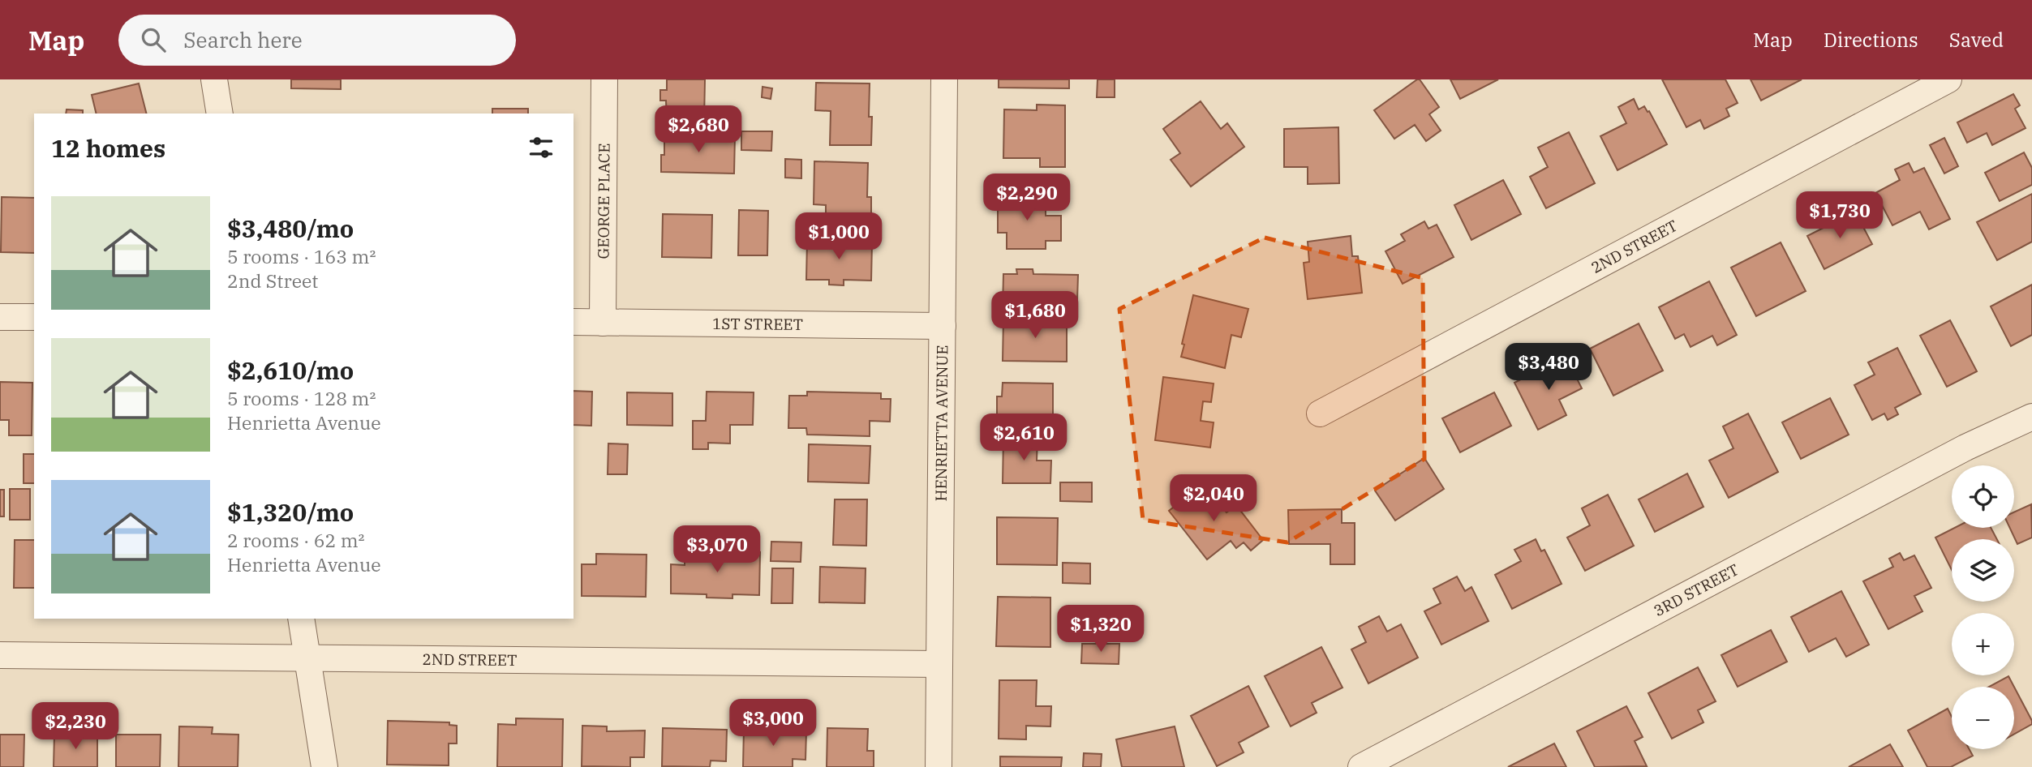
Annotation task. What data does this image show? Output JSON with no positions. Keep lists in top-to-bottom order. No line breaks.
{"streets":{"street":["GEORGE PLACE","2ND STREET","1ST STREET","HENRIETTA AVENUE","3RD STREET"]},"crossings":[["GEORGE PLACE","1ST STREET"],["2ND STREET","HENRIETTA AVENUE"],["1ST STREET","HENRIETTA AVENUE"]],"page":{"header":"Map","search":"Search here","nav":["Map","Directions","Saved"],"price":["$2,680","$2,290","$1,730","$1,000","$1,680","$3,480","$2,610","$2,040","$3,070","$1,320","$3,000","$2,230"],"heading":"12 homes","list":[{"name":"$3,480/mo","note":"5 rooms · 163 m² · 2nd Street"},{"name":"$2,610/mo","note":"5 rooms · 128 m² · Henrietta Avenue"},{"name":"$1,320/mo","note":"2 rooms · 62 m² · Henrietta Avenue"}],"map_buttons":["+","−"]}}
